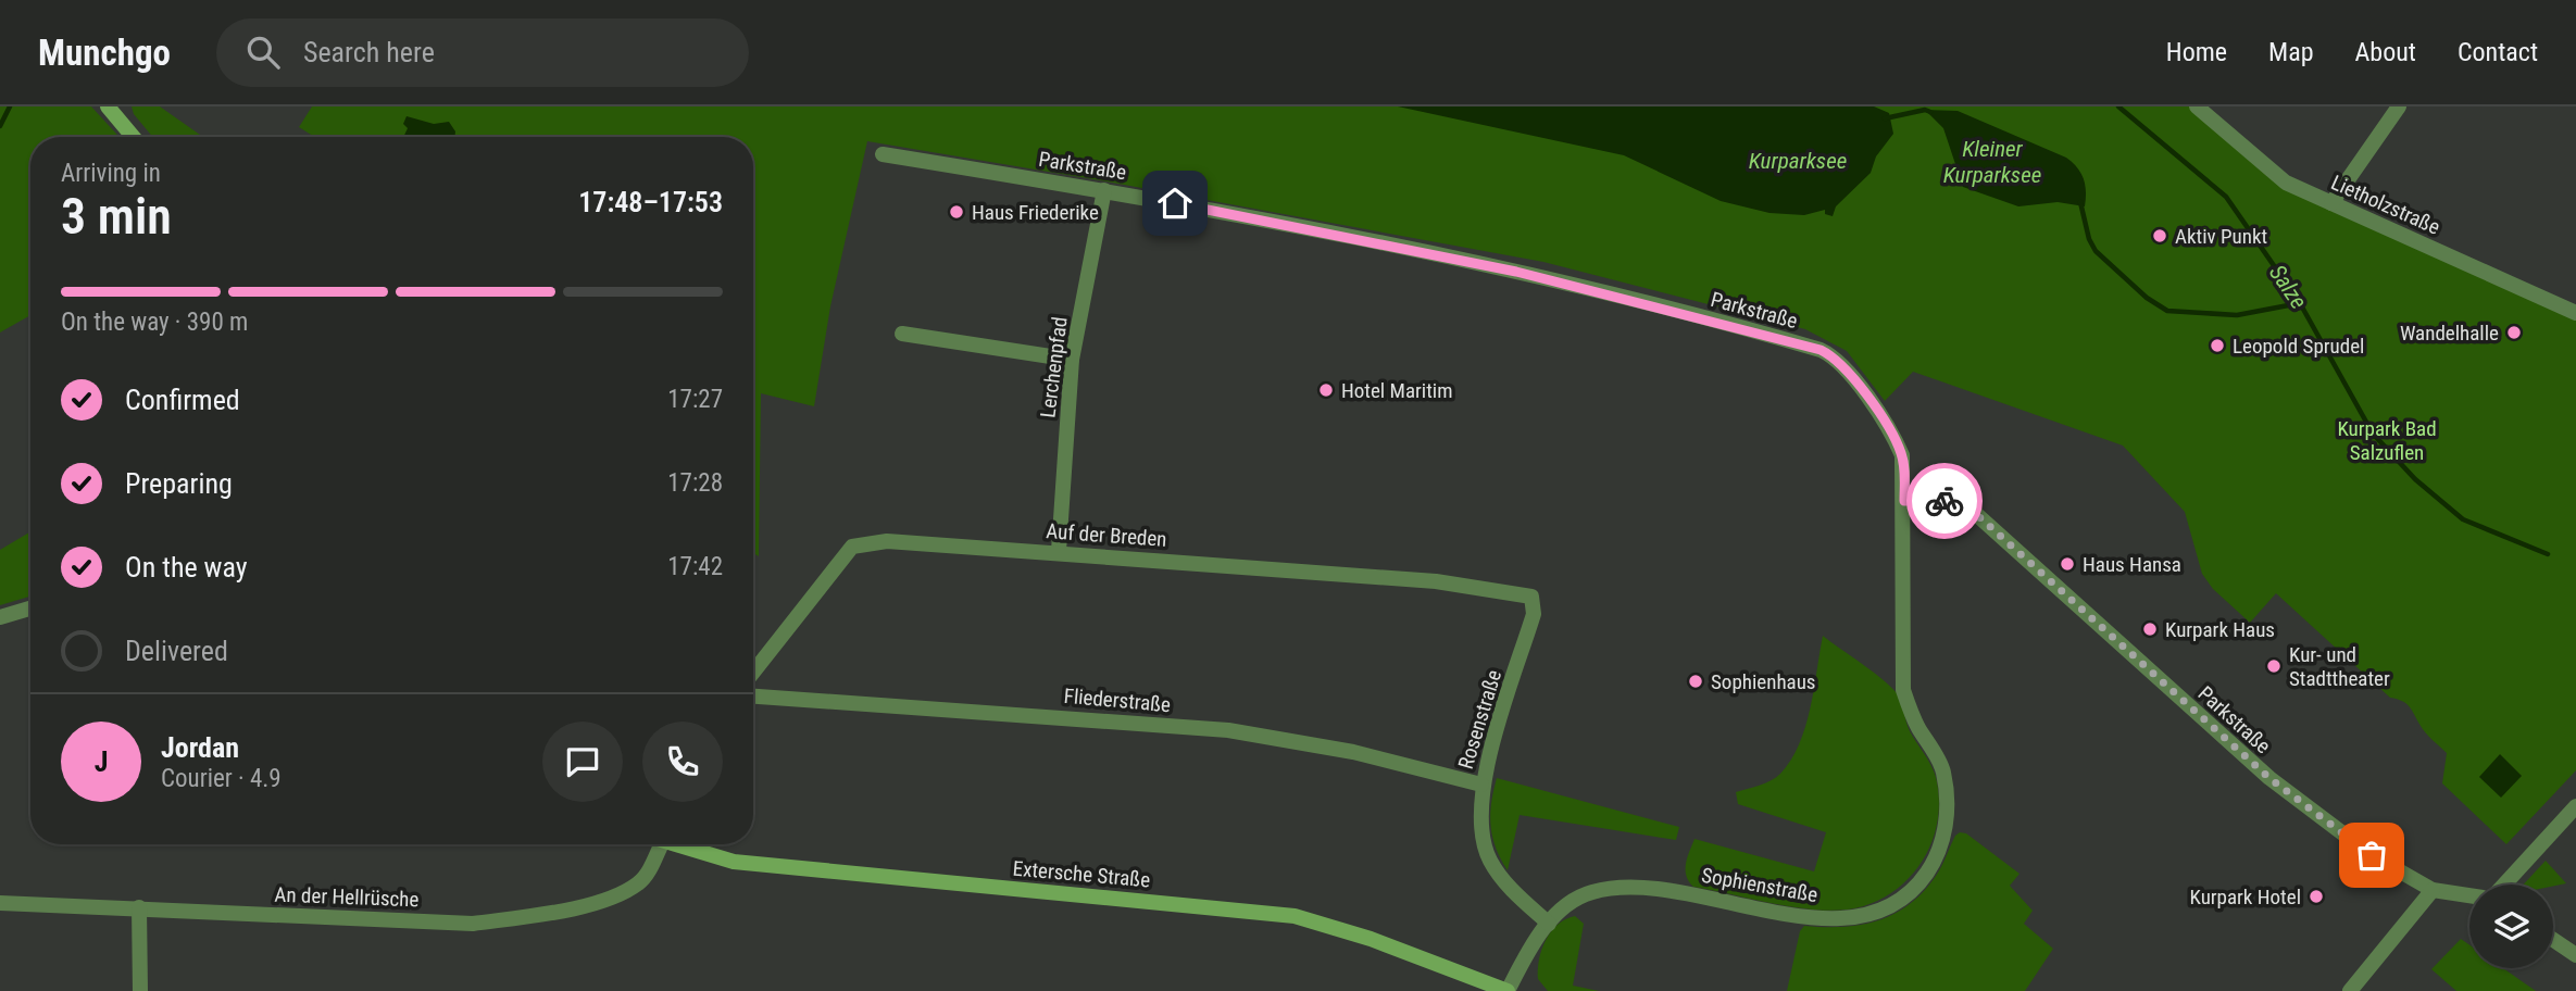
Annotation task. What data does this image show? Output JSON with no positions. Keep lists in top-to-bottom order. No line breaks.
{"streets":{"main road":["Extersche Straße"],"street":["Parkstraße","Lietholzstraße","Lerchenpfad","Auf der Breden","Fliederstraße","Rosenstraße","Sophienstraße","An der Hellrüsche"]},"crossings":[["Parkstraße","Lerchenpfad"],["Parkstraße","Sophienstraße"],["Lerchenpfad","Auf der Breden"],["Auf der Breden","Rosenstraße"],["Fliederstraße","Rosenstraße"],["Rosenstraße","Sophienstraße"],["Extersche Straße","Sophienstraße"]],"water":["Kleiner Kurparksee","Kurparksee","Salze"],"parks":["Kurpark Bad Salzuflen"],"places":["Haus Friederike","Aktiv Punkt","Wandelhalle","Leopold Sprudel","Hotel Maritim","Haus Hansa","Kurpark Haus","Kur- und Stadttheater","Sophienhaus","Kurpark Hotel"],"page":{"header":"Munchgo","search":"Search here","nav":["Home","Map","About","Contact"],"heading":["3 min","Arriving in","17:48–17:53"],"panel":["Jordan","Courier · 4.9"],"bar":"On the way · 390 m","list":[["Confirmed","17:27"],["Preparing","17:28"],["On the way","17:42"],"Delivered"],"round":"J"}}
